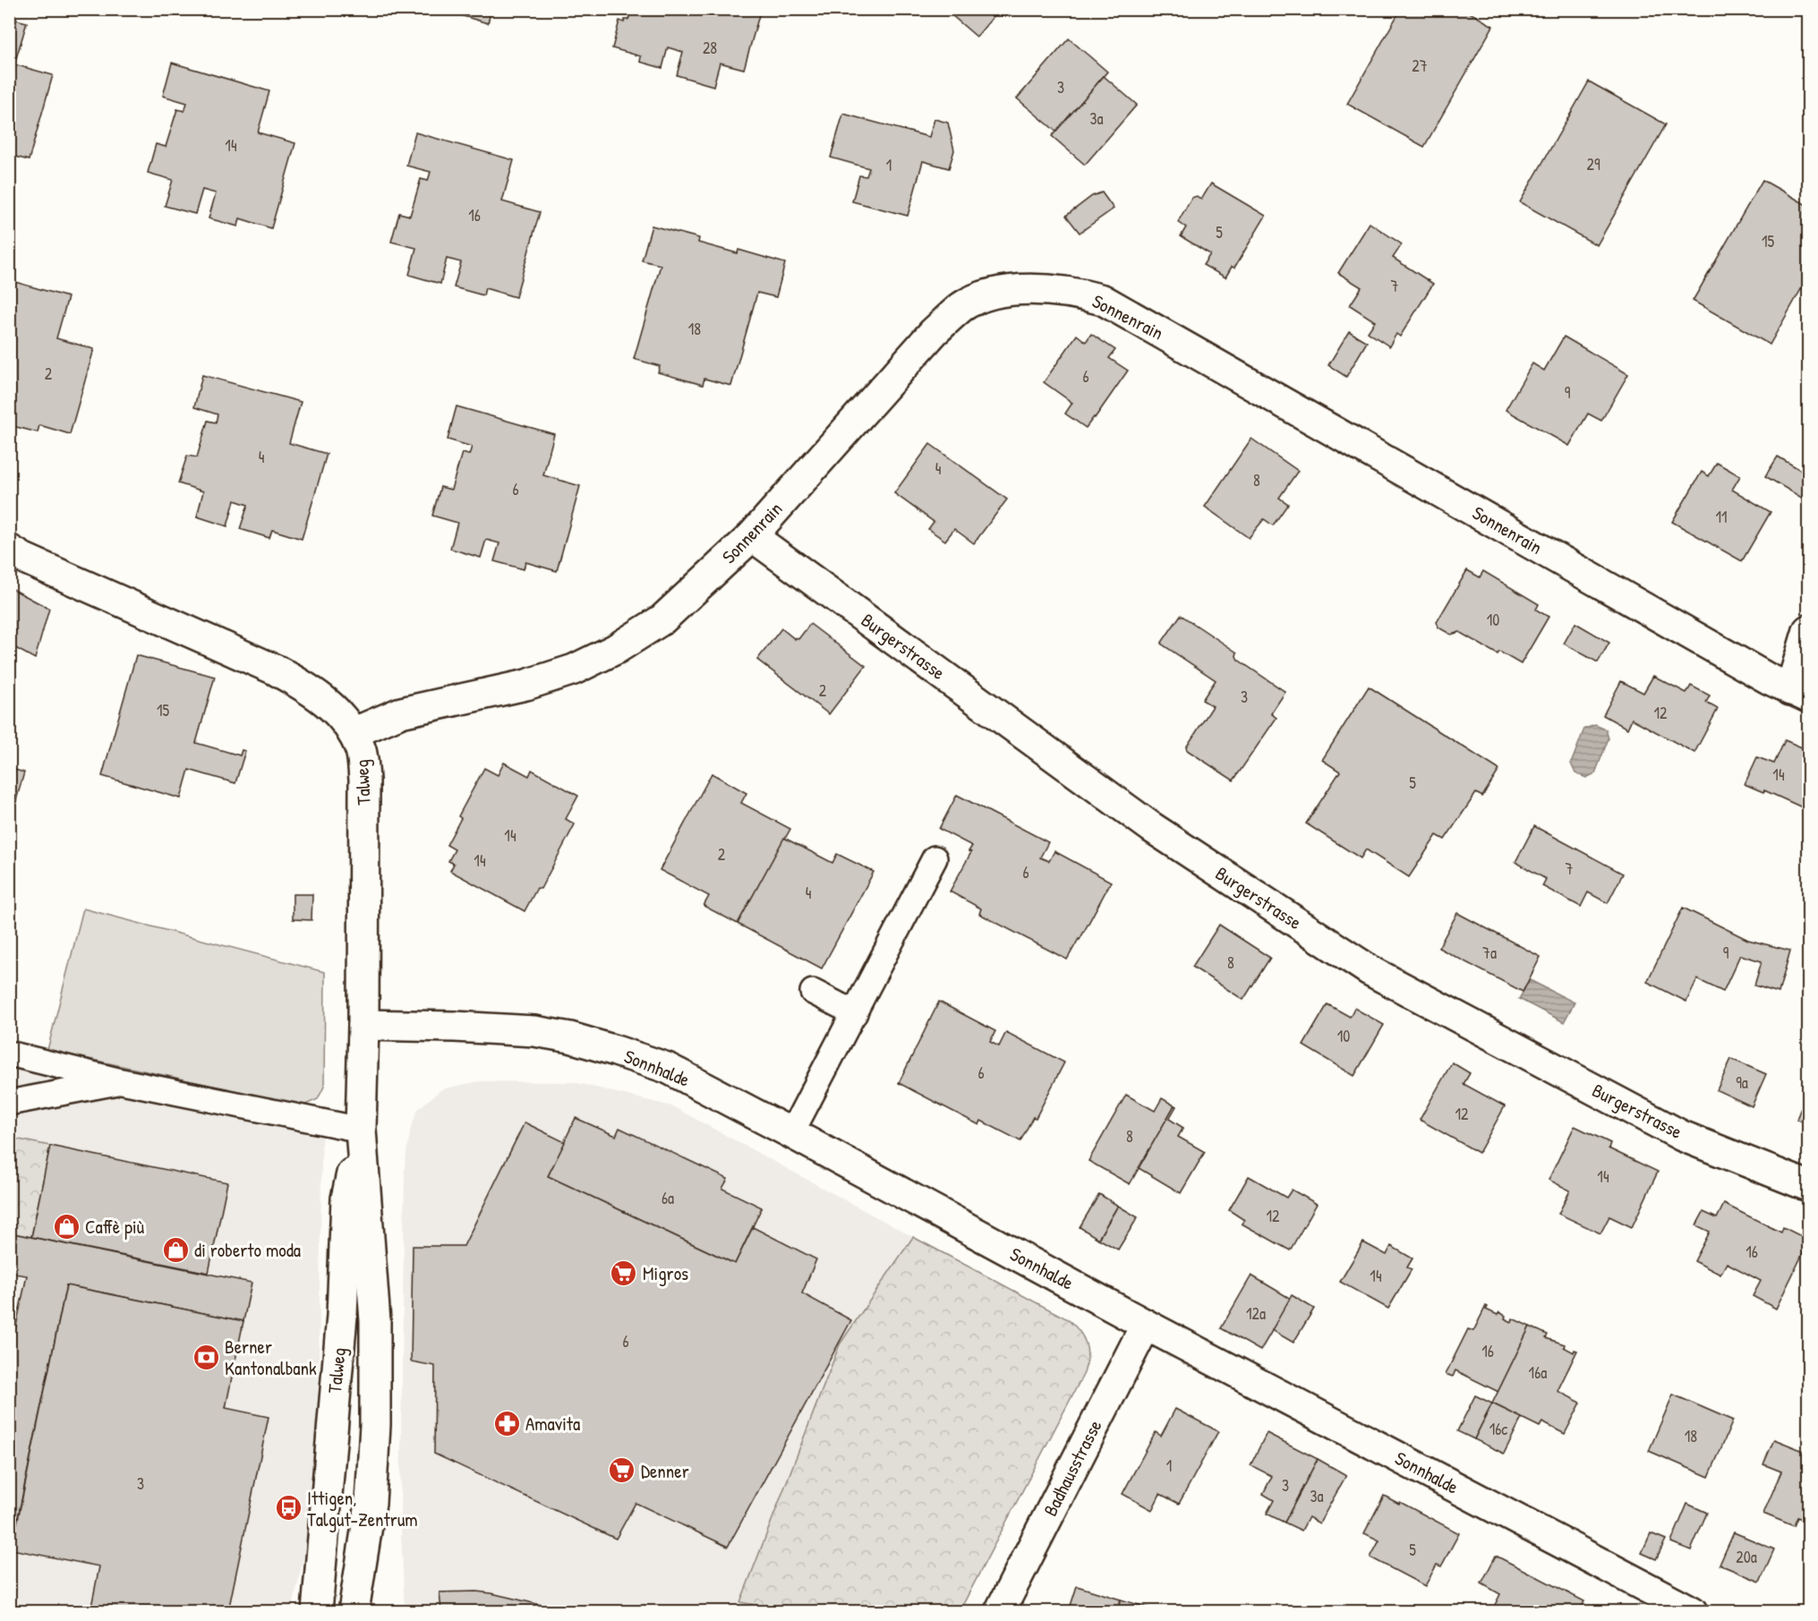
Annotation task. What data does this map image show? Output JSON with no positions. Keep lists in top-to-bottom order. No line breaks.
{"streets":{"street":["Sonnenrain","Burgerstrasse","Talweg","Sonnhalde","Badhausstrasse"]},"crossings":[["Sonnenrain","Burgerstrasse"],["Sonnenrain","Talweg"],["Talweg","Sonnhalde"],["Sonnhalde","Badhausstrasse"]],"places":{"shop":["Caffè più","di roberto moda"],"supermarket":["Migros","Denner"],"bank":["Berner Kantonalbank"],"pharmacy":["Amavita"],"bus stop":["Ittigen, Talgut-Zentrum"]},"house_numbers":["28","27","3","3a","14","29","1","16","5","15","7","18","2","6","9","4","4","8","6","11","10","2","3","15","12","14","5","14","2","14","7","6","4","7a","9","8","10","6","9a","12","8","14","6a","12","16","14","12a","6","16","16a","16c","18","1","3","3","3a","5","20a"]}
